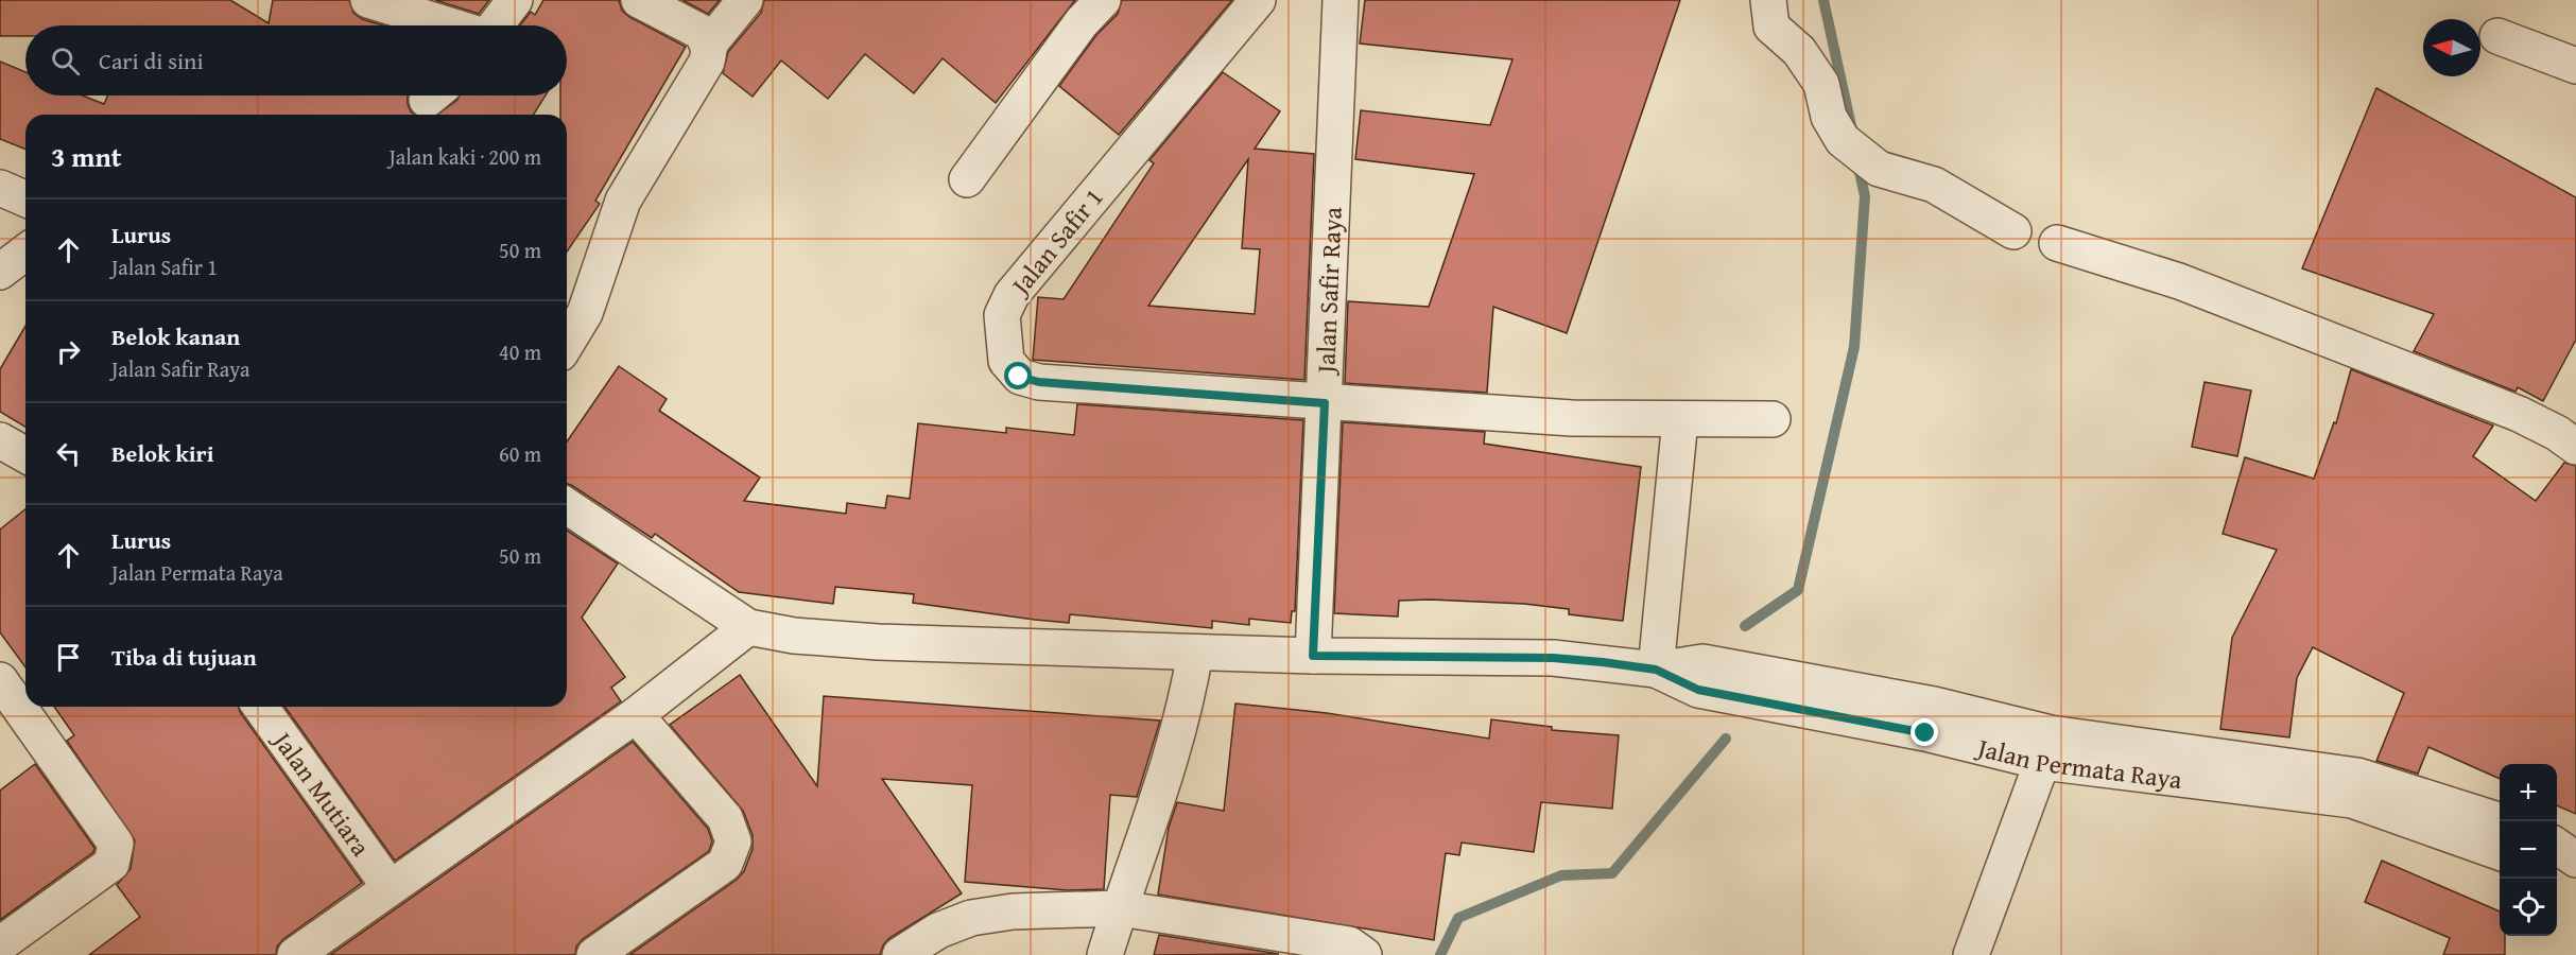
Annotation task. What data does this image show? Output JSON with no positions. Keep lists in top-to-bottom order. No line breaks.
{"streets":{"street":["Jalan Safir 1","Jalan Safir Raya","Jalan Permata Raya","Jalan Mutiara"]},"crossings":[["Jalan Safir 1","Jalan Safir Raya"]],"north":"left","page":{"search":"Cari di sini","heading":["3 mnt","Jalan kaki · 200 m"],"list":[["Lurus","Jalan Safir 1","50 m"],["Belok kanan","Jalan Safir Raya","40 m"],["Belok kiri","60 m"],["Lurus","Jalan Permata Raya","50 m"],"Tiba di tujuan"],"map_buttons":["+","−"]}}
